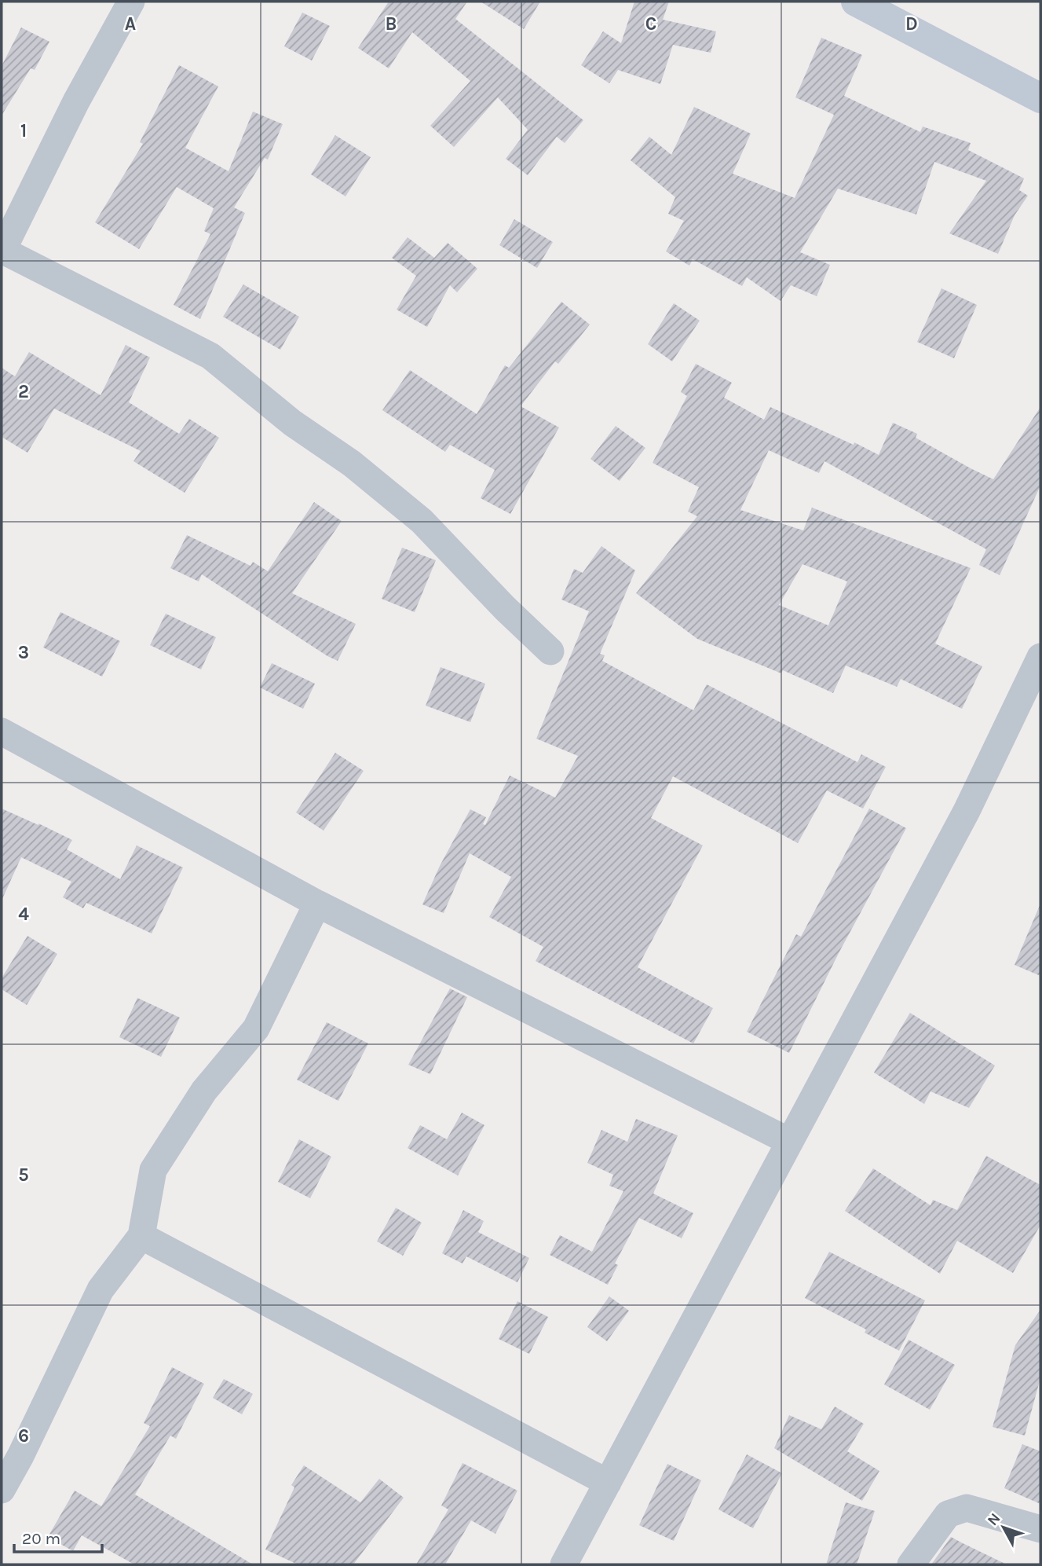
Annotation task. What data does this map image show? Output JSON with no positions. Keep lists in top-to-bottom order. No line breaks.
{"scale_bar":"20 m","north":"top left","grid":{"columns":["A","B","C","D"],"rows":["1","2","3","4","5","6"]}}
